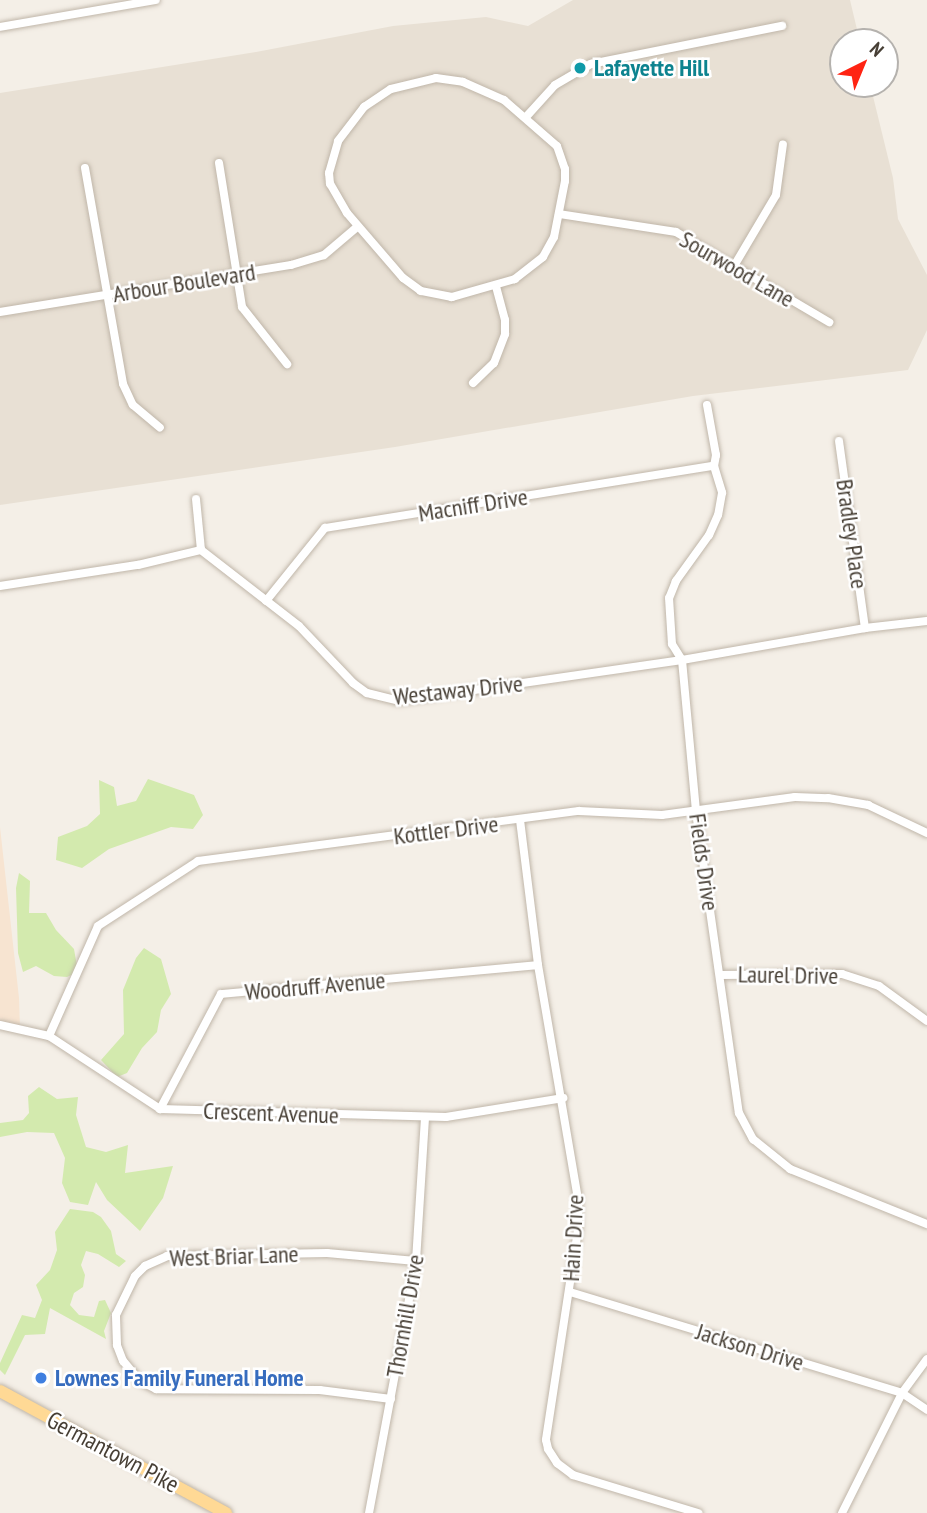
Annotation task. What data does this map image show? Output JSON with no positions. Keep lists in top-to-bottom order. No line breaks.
{"streets":{"main road":["Germantown Pike"],"street":["Sourwood Lane","Arbour Boulevard","Macniff Drive","Bradley Place","Westaway Drive","Kottler Drive","Fields Drive","Laurel Drive","Woodruff Avenue","Crescent Avenue","Hain Drive","West Briar Lane","Thornhill Drive","Jackson Drive"]},"crossings":[["Sourwood Lane","Arbour Boulevard"],["Macniff Drive","Westaway Drive"],["Macniff Drive","Fields Drive"],["Bradley Place","Westaway Drive"],["Westaway Drive","Fields Drive"],["Kottler Drive","Fields Drive"],["Kottler Drive","Hain Drive"],["Fields Drive","Laurel Drive"],["Woodruff Avenue","Crescent Avenue"],["Woodruff Avenue","Hain Drive"],["Crescent Avenue","Hain Drive"],["Crescent Avenue","Thornhill Drive"],["Hain Drive","Jackson Drive"],["West Briar Lane","Thornhill Drive"]],"places":["Lafayette Hill","Lownes Family Funeral Home"],"north":"top right"}
